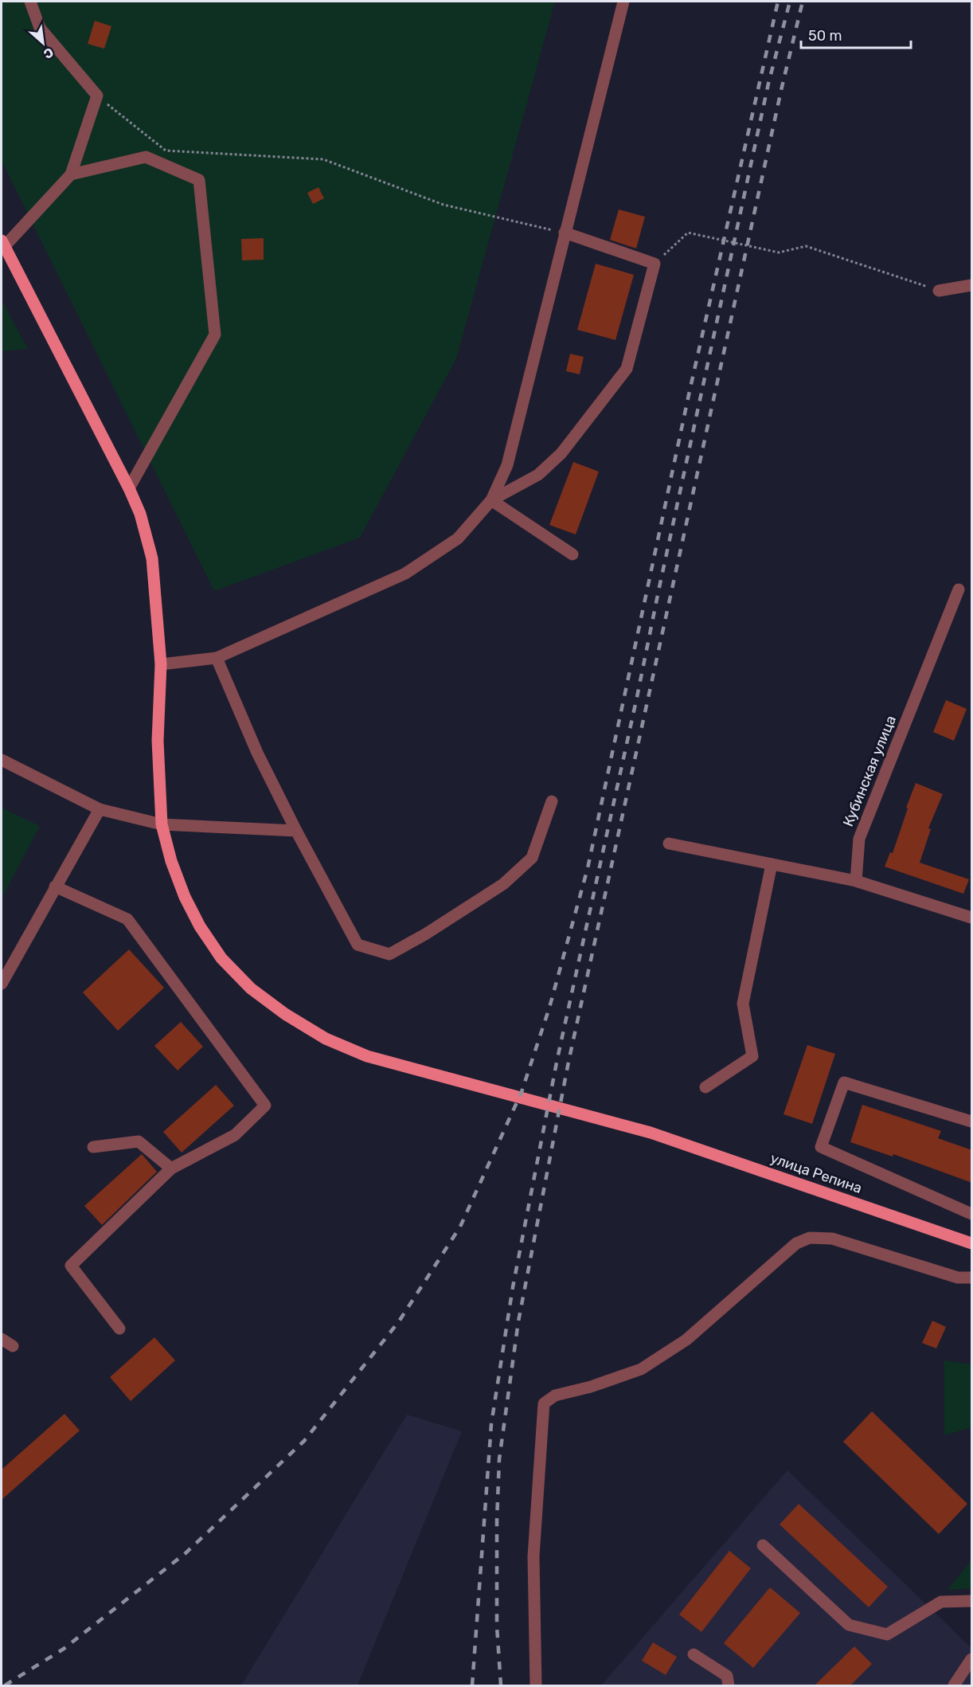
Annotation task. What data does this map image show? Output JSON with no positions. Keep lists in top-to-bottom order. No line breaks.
{"streets":{"main road":["улица Репина"],"street":["Кубинская улица"]},"scale_bar":"50 m","north":"bottom right"}
